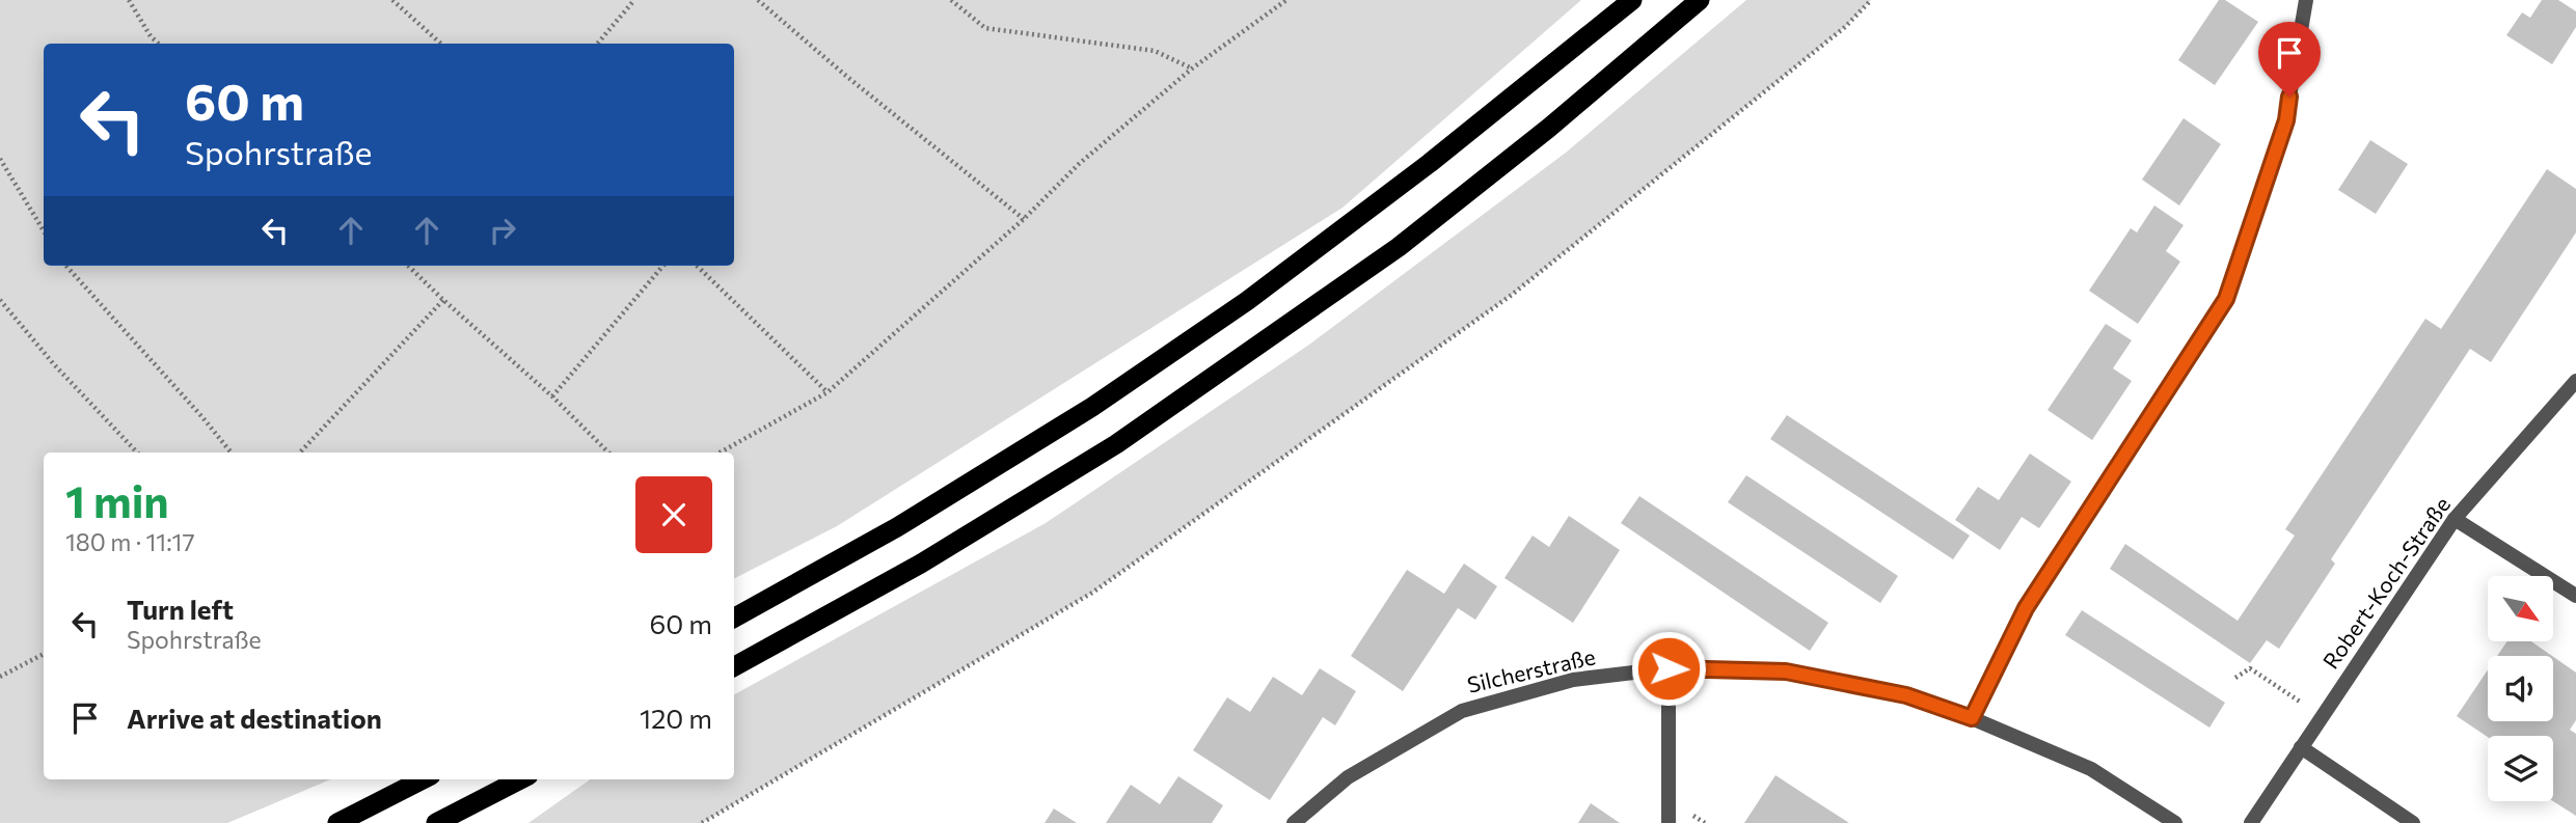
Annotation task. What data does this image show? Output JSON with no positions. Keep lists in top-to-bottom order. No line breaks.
{"streets":{"street":["Robert-Koch-Straße","Silcherstraße"]},"north":"bottom right","page":{"turn":["60 m","Spohrstraße"],"heading":["1 min","180 m · 11:17"],"list":[{"name":"Turn left","note":"Spohrstraße","value":"60 m"},{"name":"Arrive at destination","value":"120 m"}]}}
